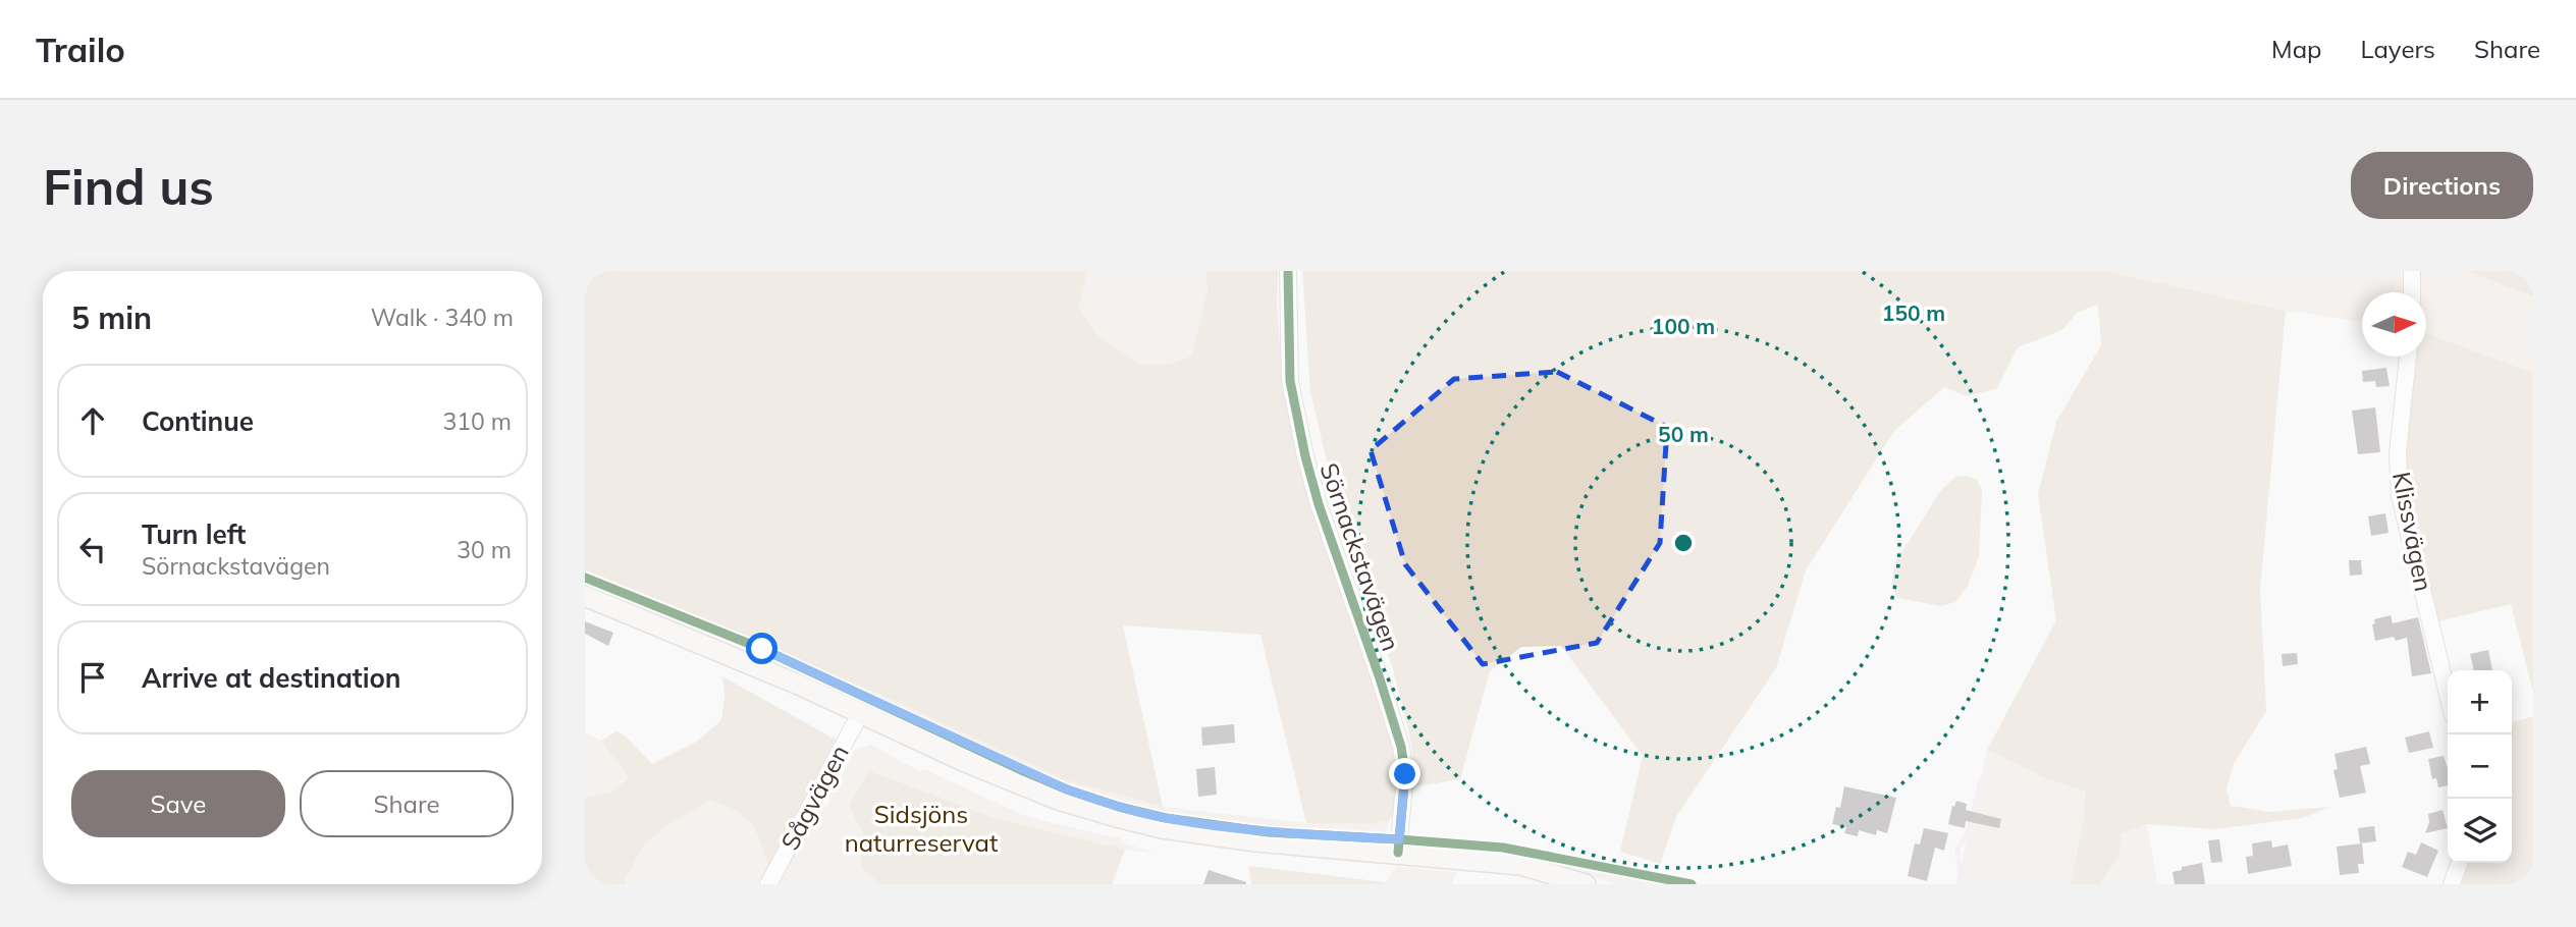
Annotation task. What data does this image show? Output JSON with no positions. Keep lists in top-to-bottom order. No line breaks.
{"streets":{"street":["Klissvägen","Sörnackstavägen","Sågvägen"]},"parks":["Sidsjöns naturreservat"],"north":"right","page":{"header":"Trailo","nav":["Map","Layers","Share"],"buttons":["Directions",["Save","Share"]],"title":"Find us","heading":["5 min","Walk · 340 m"],"list":[["Continue","310 m"],["Turn left","Sörnackstavägen","30 m"],"Arrive at destination"],"map_buttons":["+","−"]},"rings":["150 m","100 m","50 m"]}
